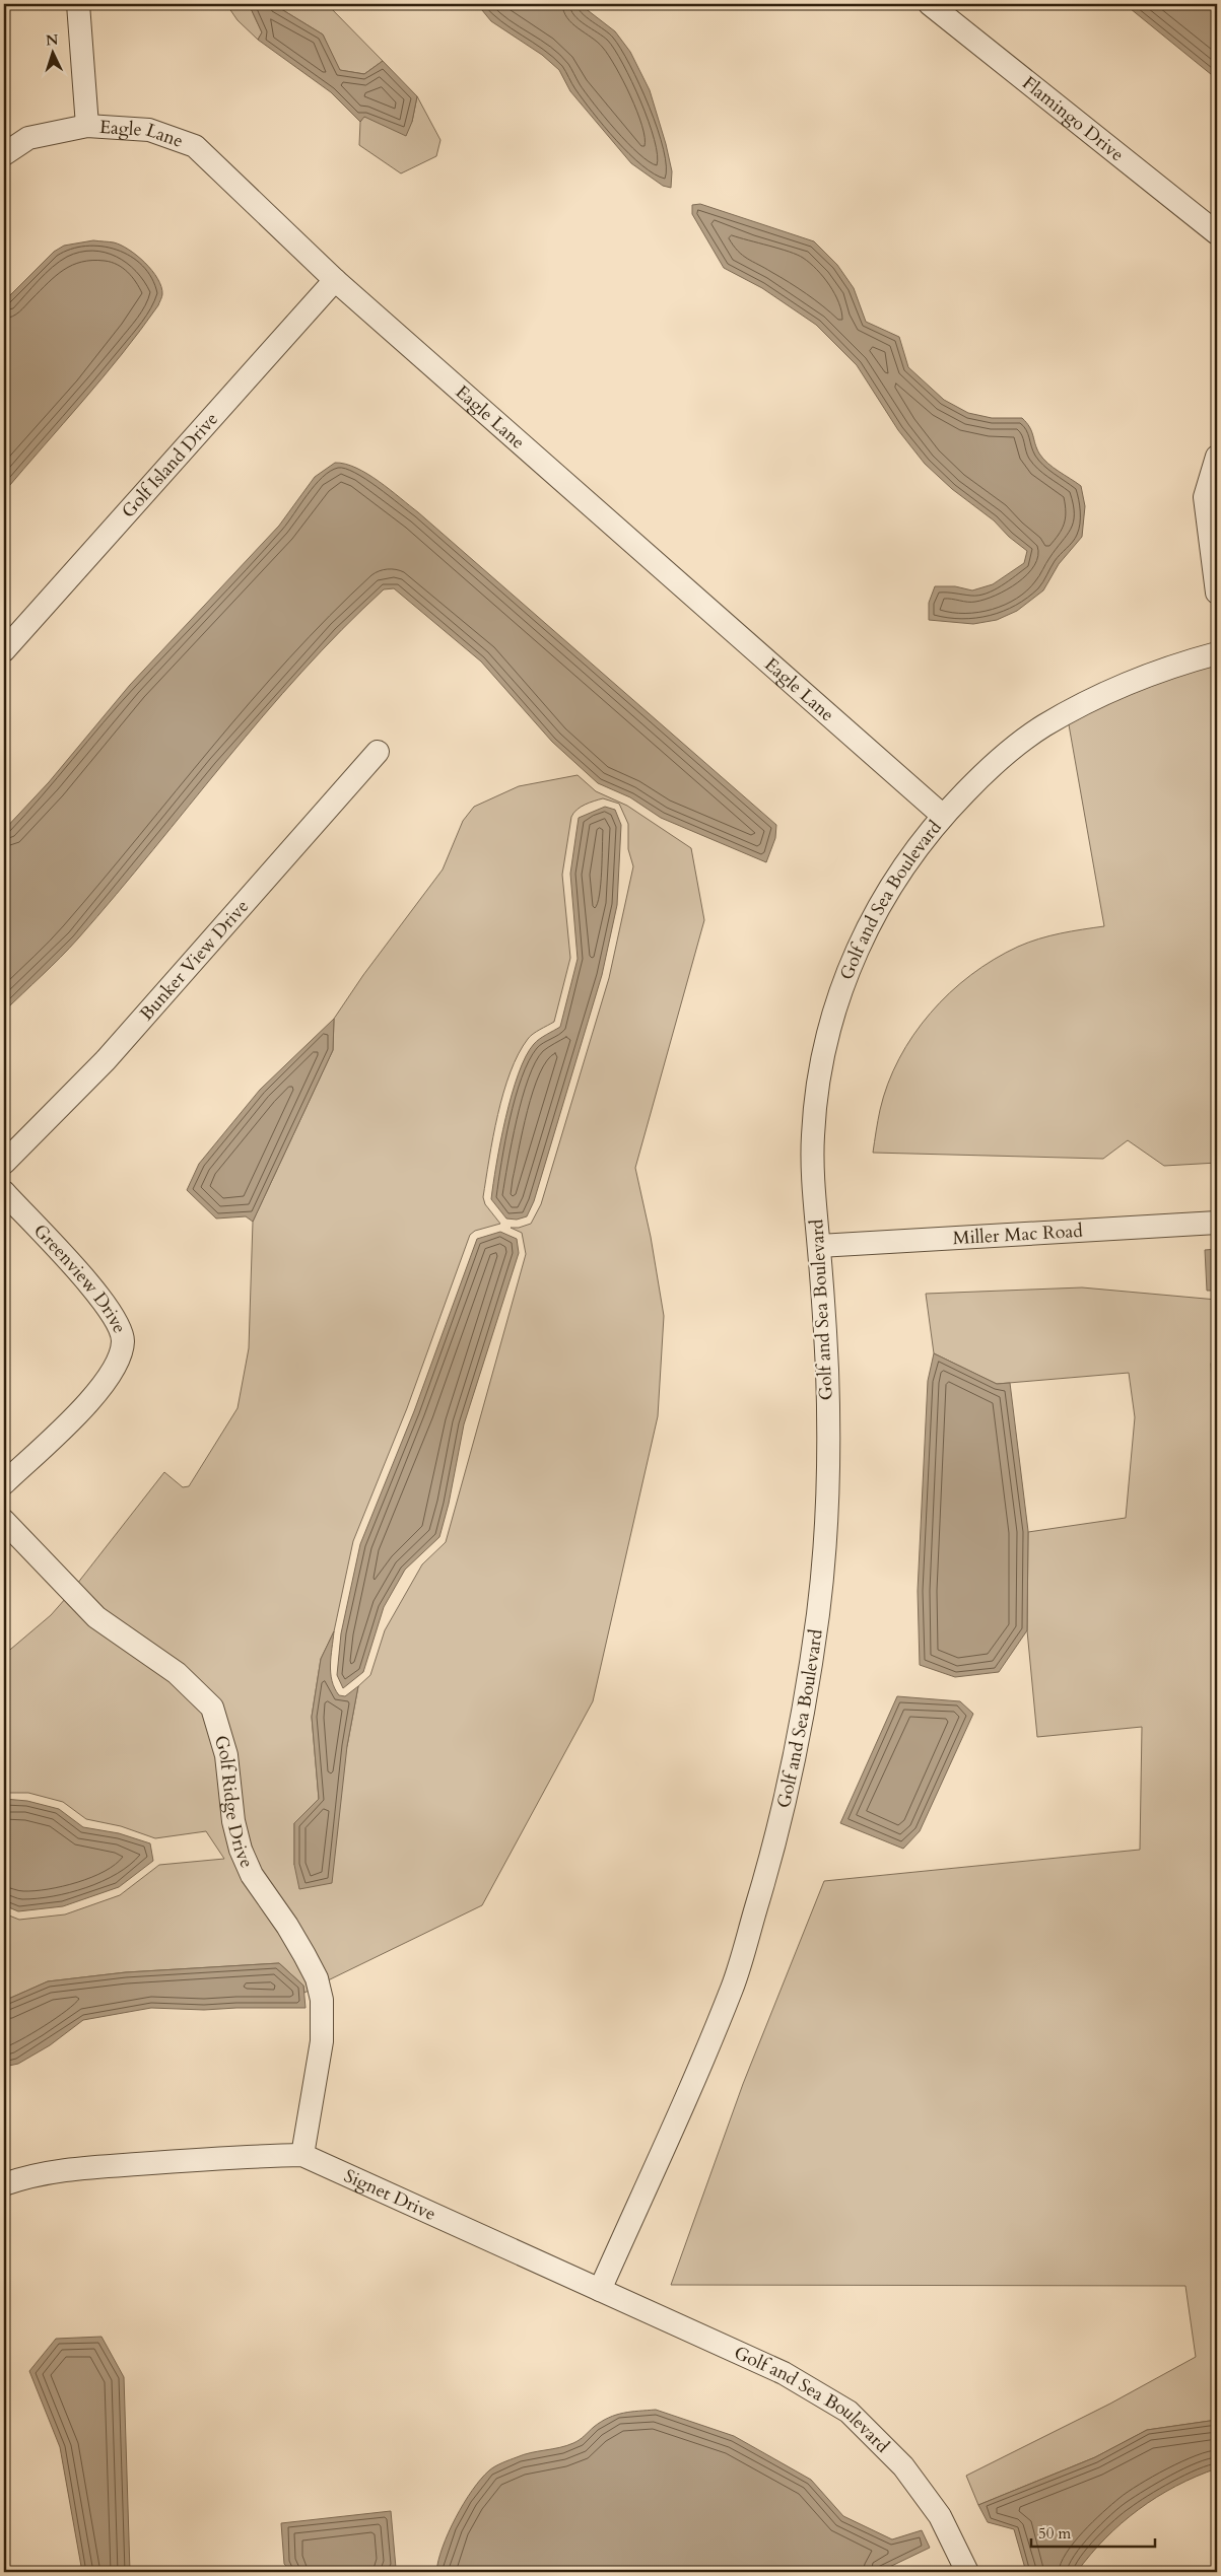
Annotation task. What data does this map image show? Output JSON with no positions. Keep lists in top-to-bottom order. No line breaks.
{"streets":{"street":["Flamingo Drive","Eagle Lane","Golf Island Drive","Golf and Sea Boulevard","Bunker View Drive","Miller Mac Road","Greenview Drive","Golf Ridge Drive","Signet Drive"]},"crossings":[["Eagle Lane","Golf Island Drive"],["Eagle Lane","Golf and Sea Boulevard"],["Golf and Sea Boulevard","Miller Mac Road"],["Golf and Sea Boulevard","Signet Drive"],["Golf Ridge Drive","Signet Drive"]],"scale_bar":"50 m","north":"top"}
